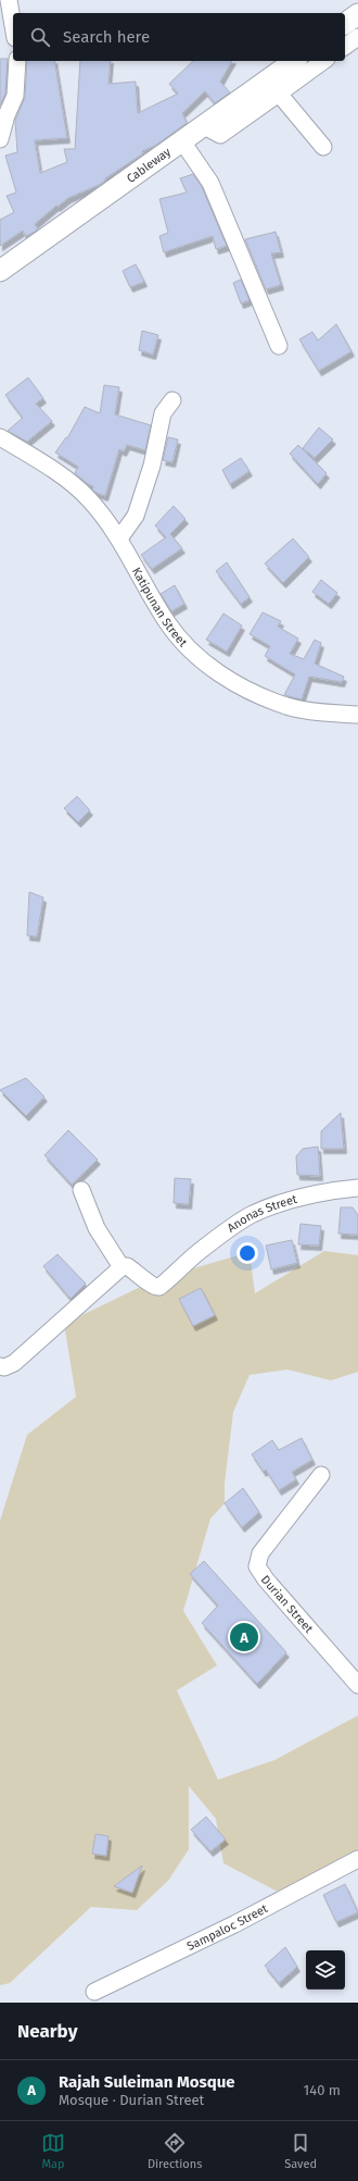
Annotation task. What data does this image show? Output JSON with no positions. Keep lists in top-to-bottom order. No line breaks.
{"streets":{"street":["Cableway","Katipunan Street","Anonas Street","Durian Street","Sampaloc Street"]},"page":{"search":"Search here","pins":"A","heading":"Nearby","list":[{"mark":"A","name":"Rajah Suleiman Mosque","note":"Mosque · Durian Street","value":"140 m"}],"nav":["Map","Directions","Saved"]}}
